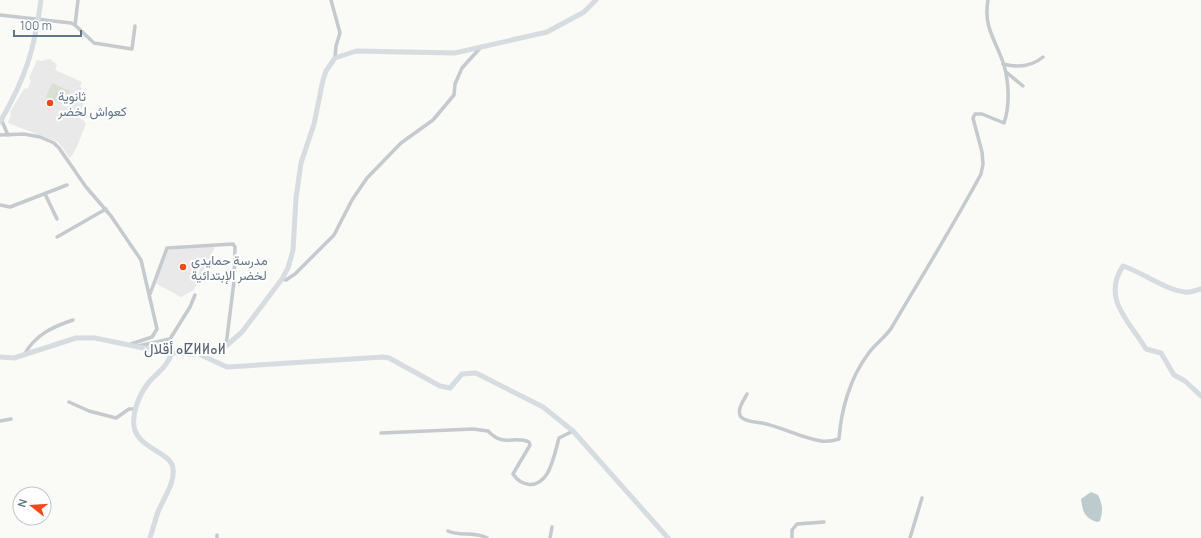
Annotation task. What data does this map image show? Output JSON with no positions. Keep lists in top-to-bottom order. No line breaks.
{"districts":["أقلال ⴰⵇⵍⵍⴰⵍ"],"places":["ثانوية كعواش لخضر","مدرسة حمايدي لخضر الإبتدائية"],"scale_bar":"100 m","north":"left"}
